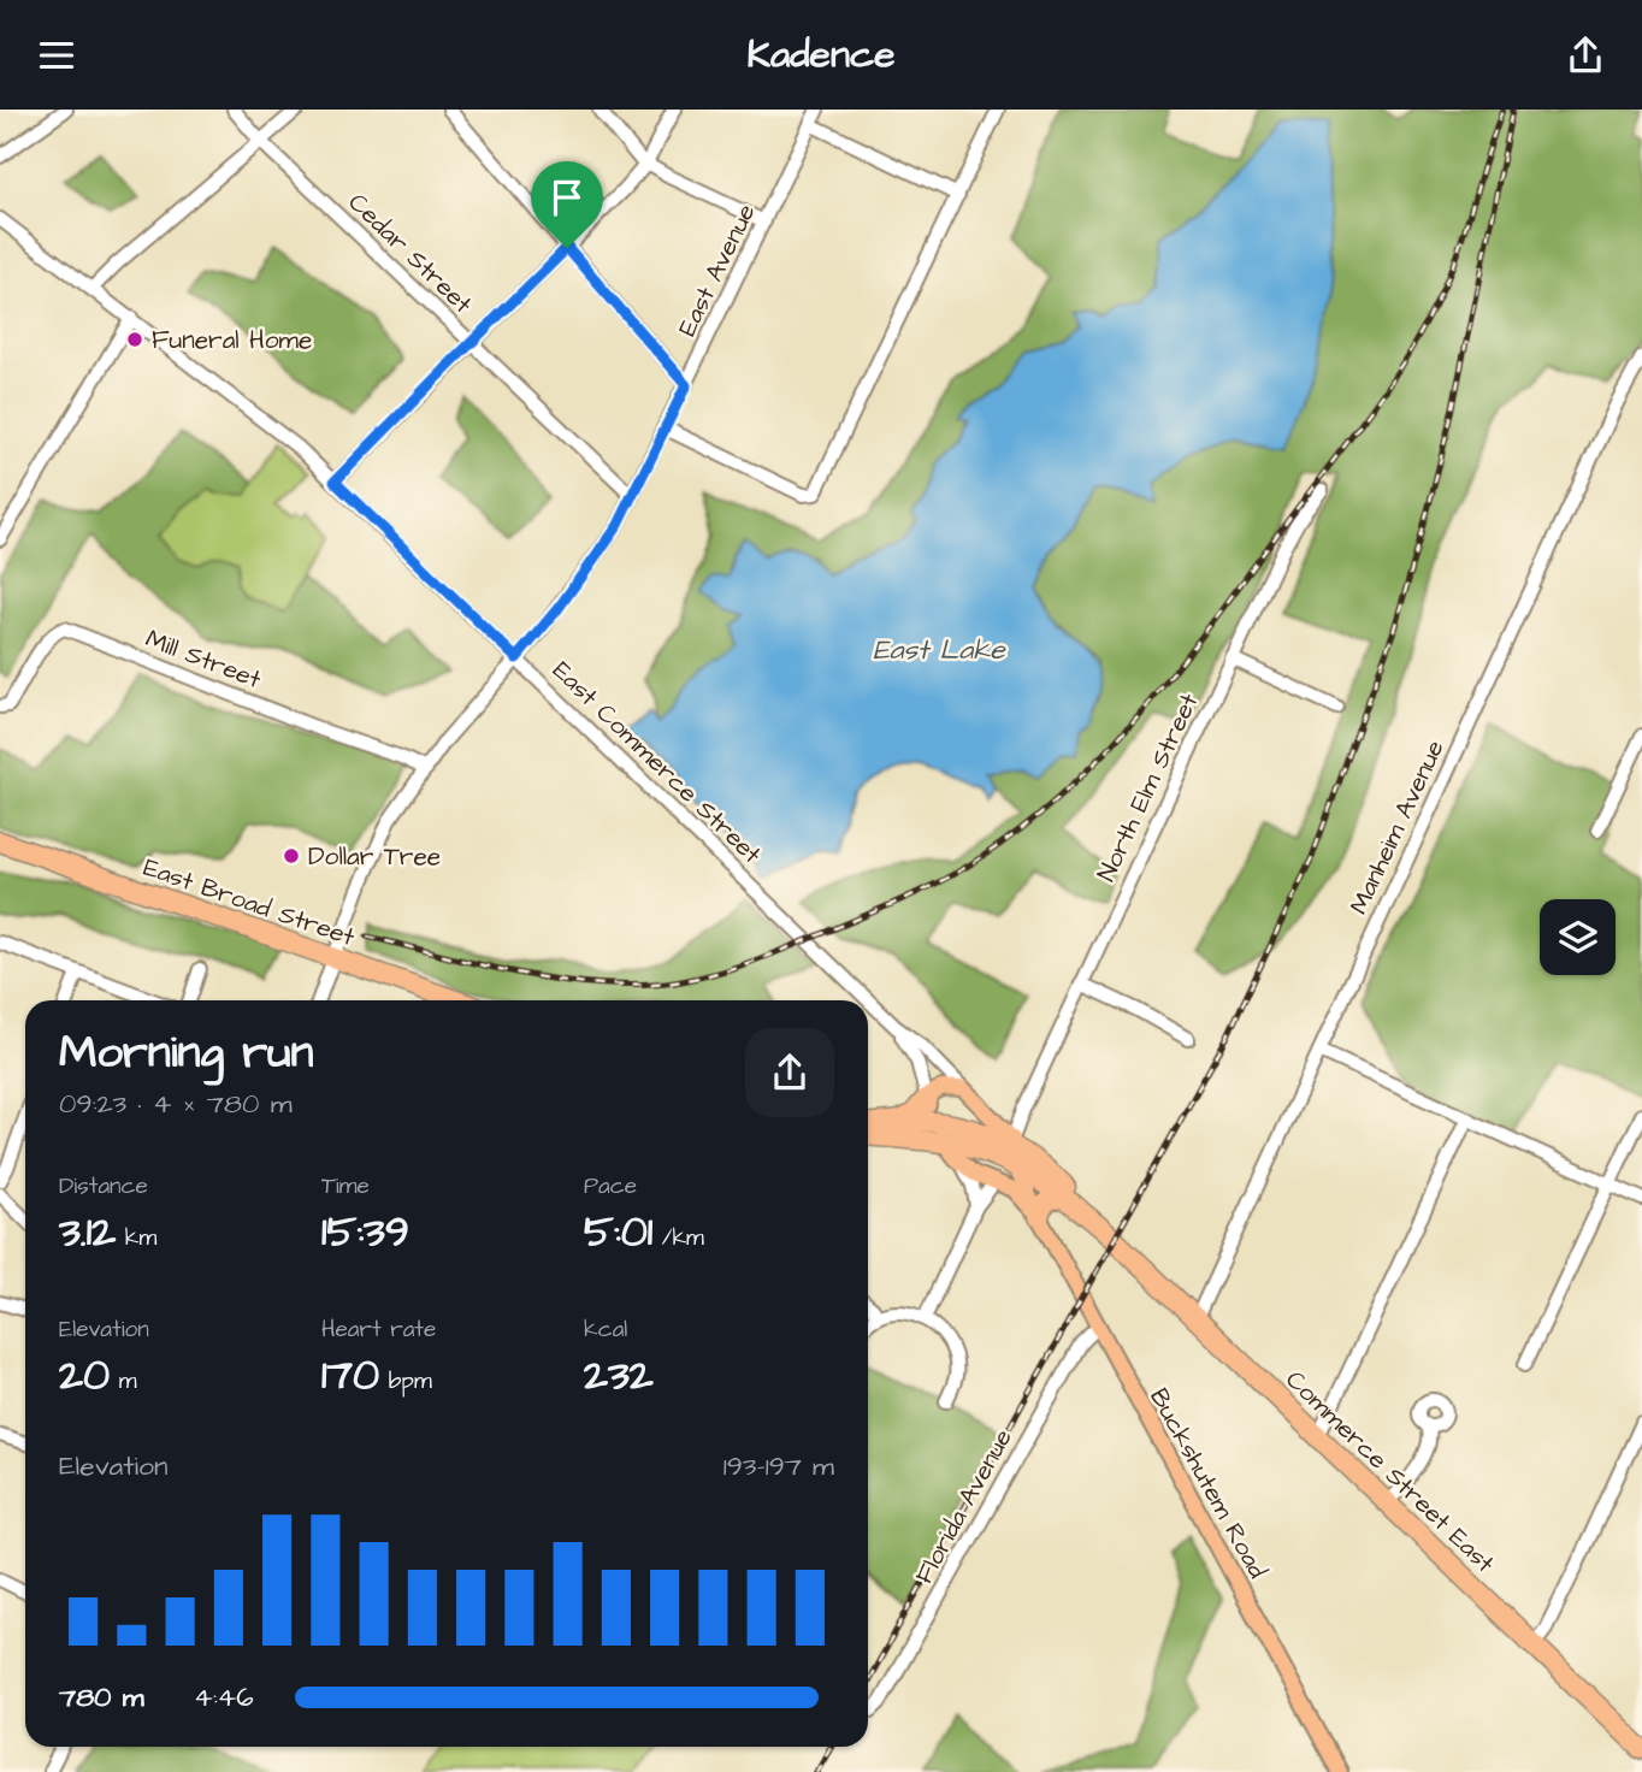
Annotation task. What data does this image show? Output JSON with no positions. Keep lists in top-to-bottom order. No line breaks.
{"streets":{"highway":["East Broad Street","Commerce Street East"],"main road":["Buckshutem Road"],"street":["Cedar Street","East Avenue","Mill Street","East Commerce Street","North Elm Street","Manheim Avenue","Florida Avenue"]},"crossings":[["Cedar Street","East Avenue"],["East Avenue","Mill Street"],["East Avenue","East Commerce Street"],["East Avenue","East Broad Street"],["East Commerce Street","Commerce Street East"],["North Elm Street","Commerce Street East"],["Manheim Avenue","Commerce Street East"],["Buckshutem Road","Florida Avenue"]],"water":["East Lake"],"places":["Funeral Home","Dollar Tree"],"page":{"header":"Kadence","heading":["Morning run","09:23 · 4 × 780 m"],"stats":[["Distance","3.12 km"],["Time","15:39"],["Pace","5:01 /km"],["Elevation","20 m"],["Heart rate","170 bpm"],["kcal","232"]],"chart":["Elevation","193–197 m"],"list":[{"name":"780 m","note":"4:46"}]}}
